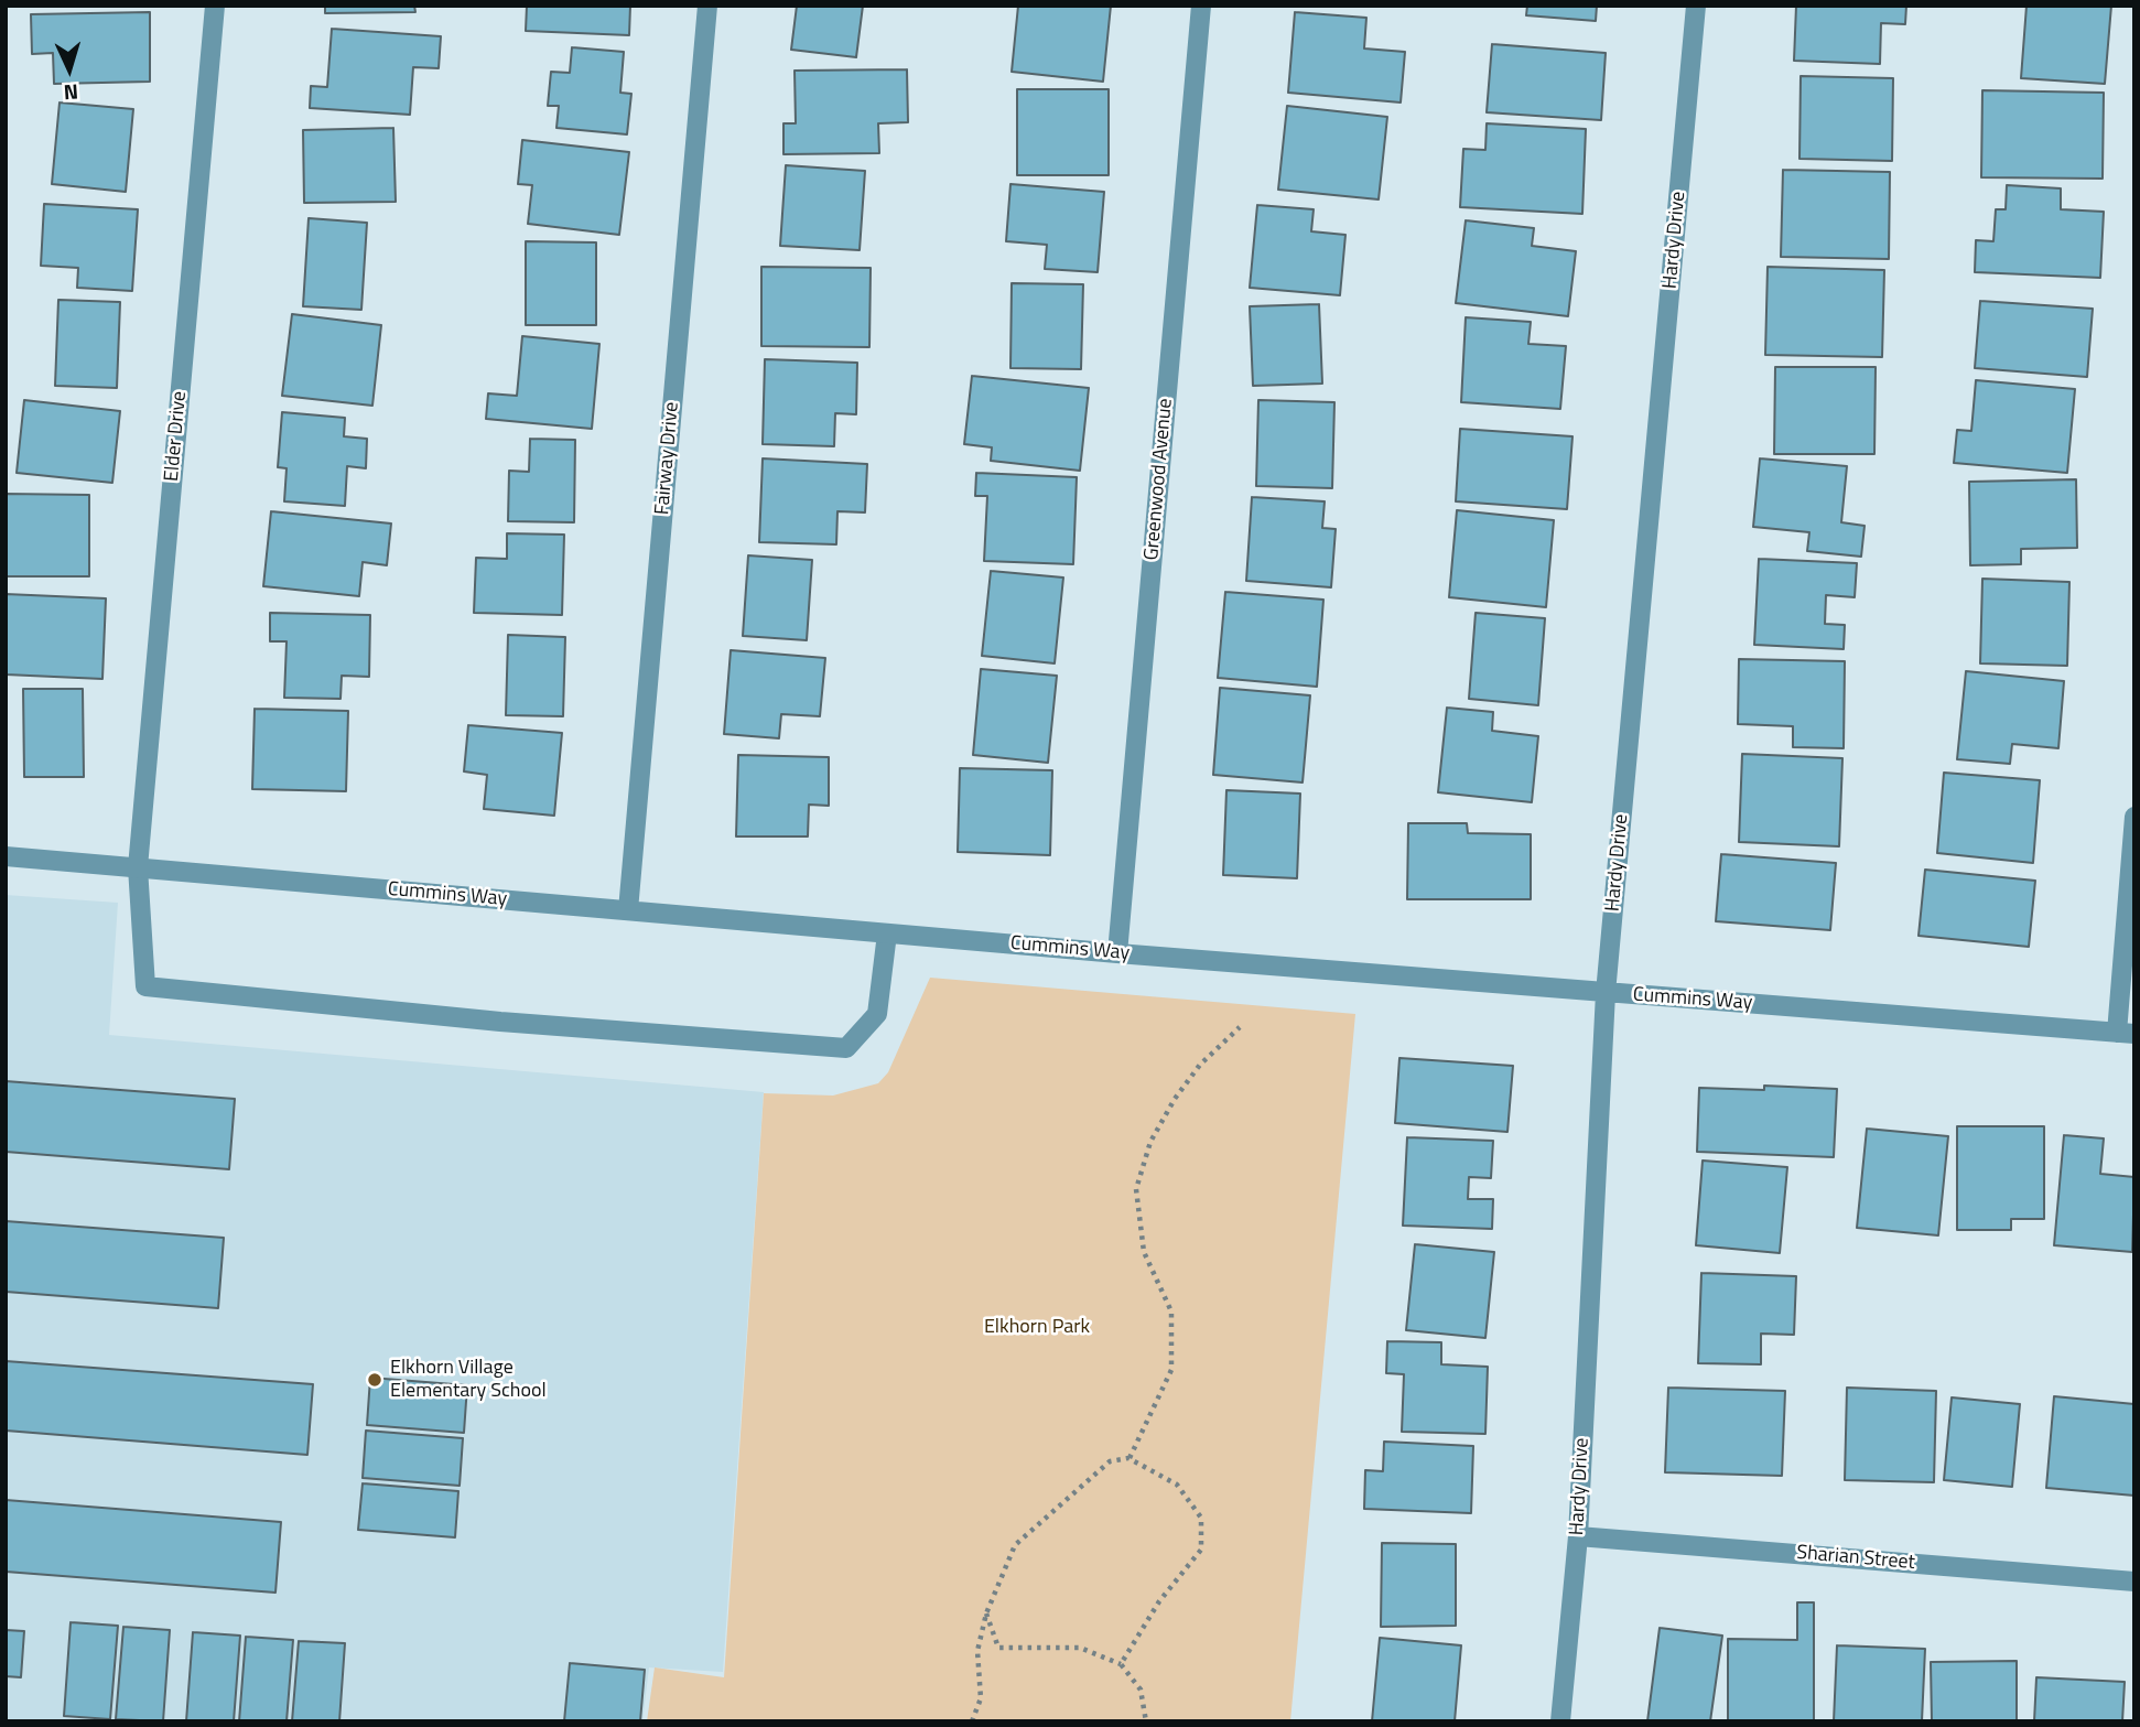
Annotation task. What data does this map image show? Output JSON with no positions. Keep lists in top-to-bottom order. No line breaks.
{"streets":{"street":["Hardy Drive","Elder Drive","Fairway Drive","Greenwood Avenue","Cummins Way","Sharian Street"]},"crossings":[["Hardy Drive","Cummins Way"],["Hardy Drive","Sharian Street"],["Elder Drive","Cummins Way"],["Fairway Drive","Cummins Way"],["Greenwood Avenue","Cummins Way"]],"parks":["Elkhorn Park"],"places":["Elkhorn Village Elementary School"],"north":"bottom"}
